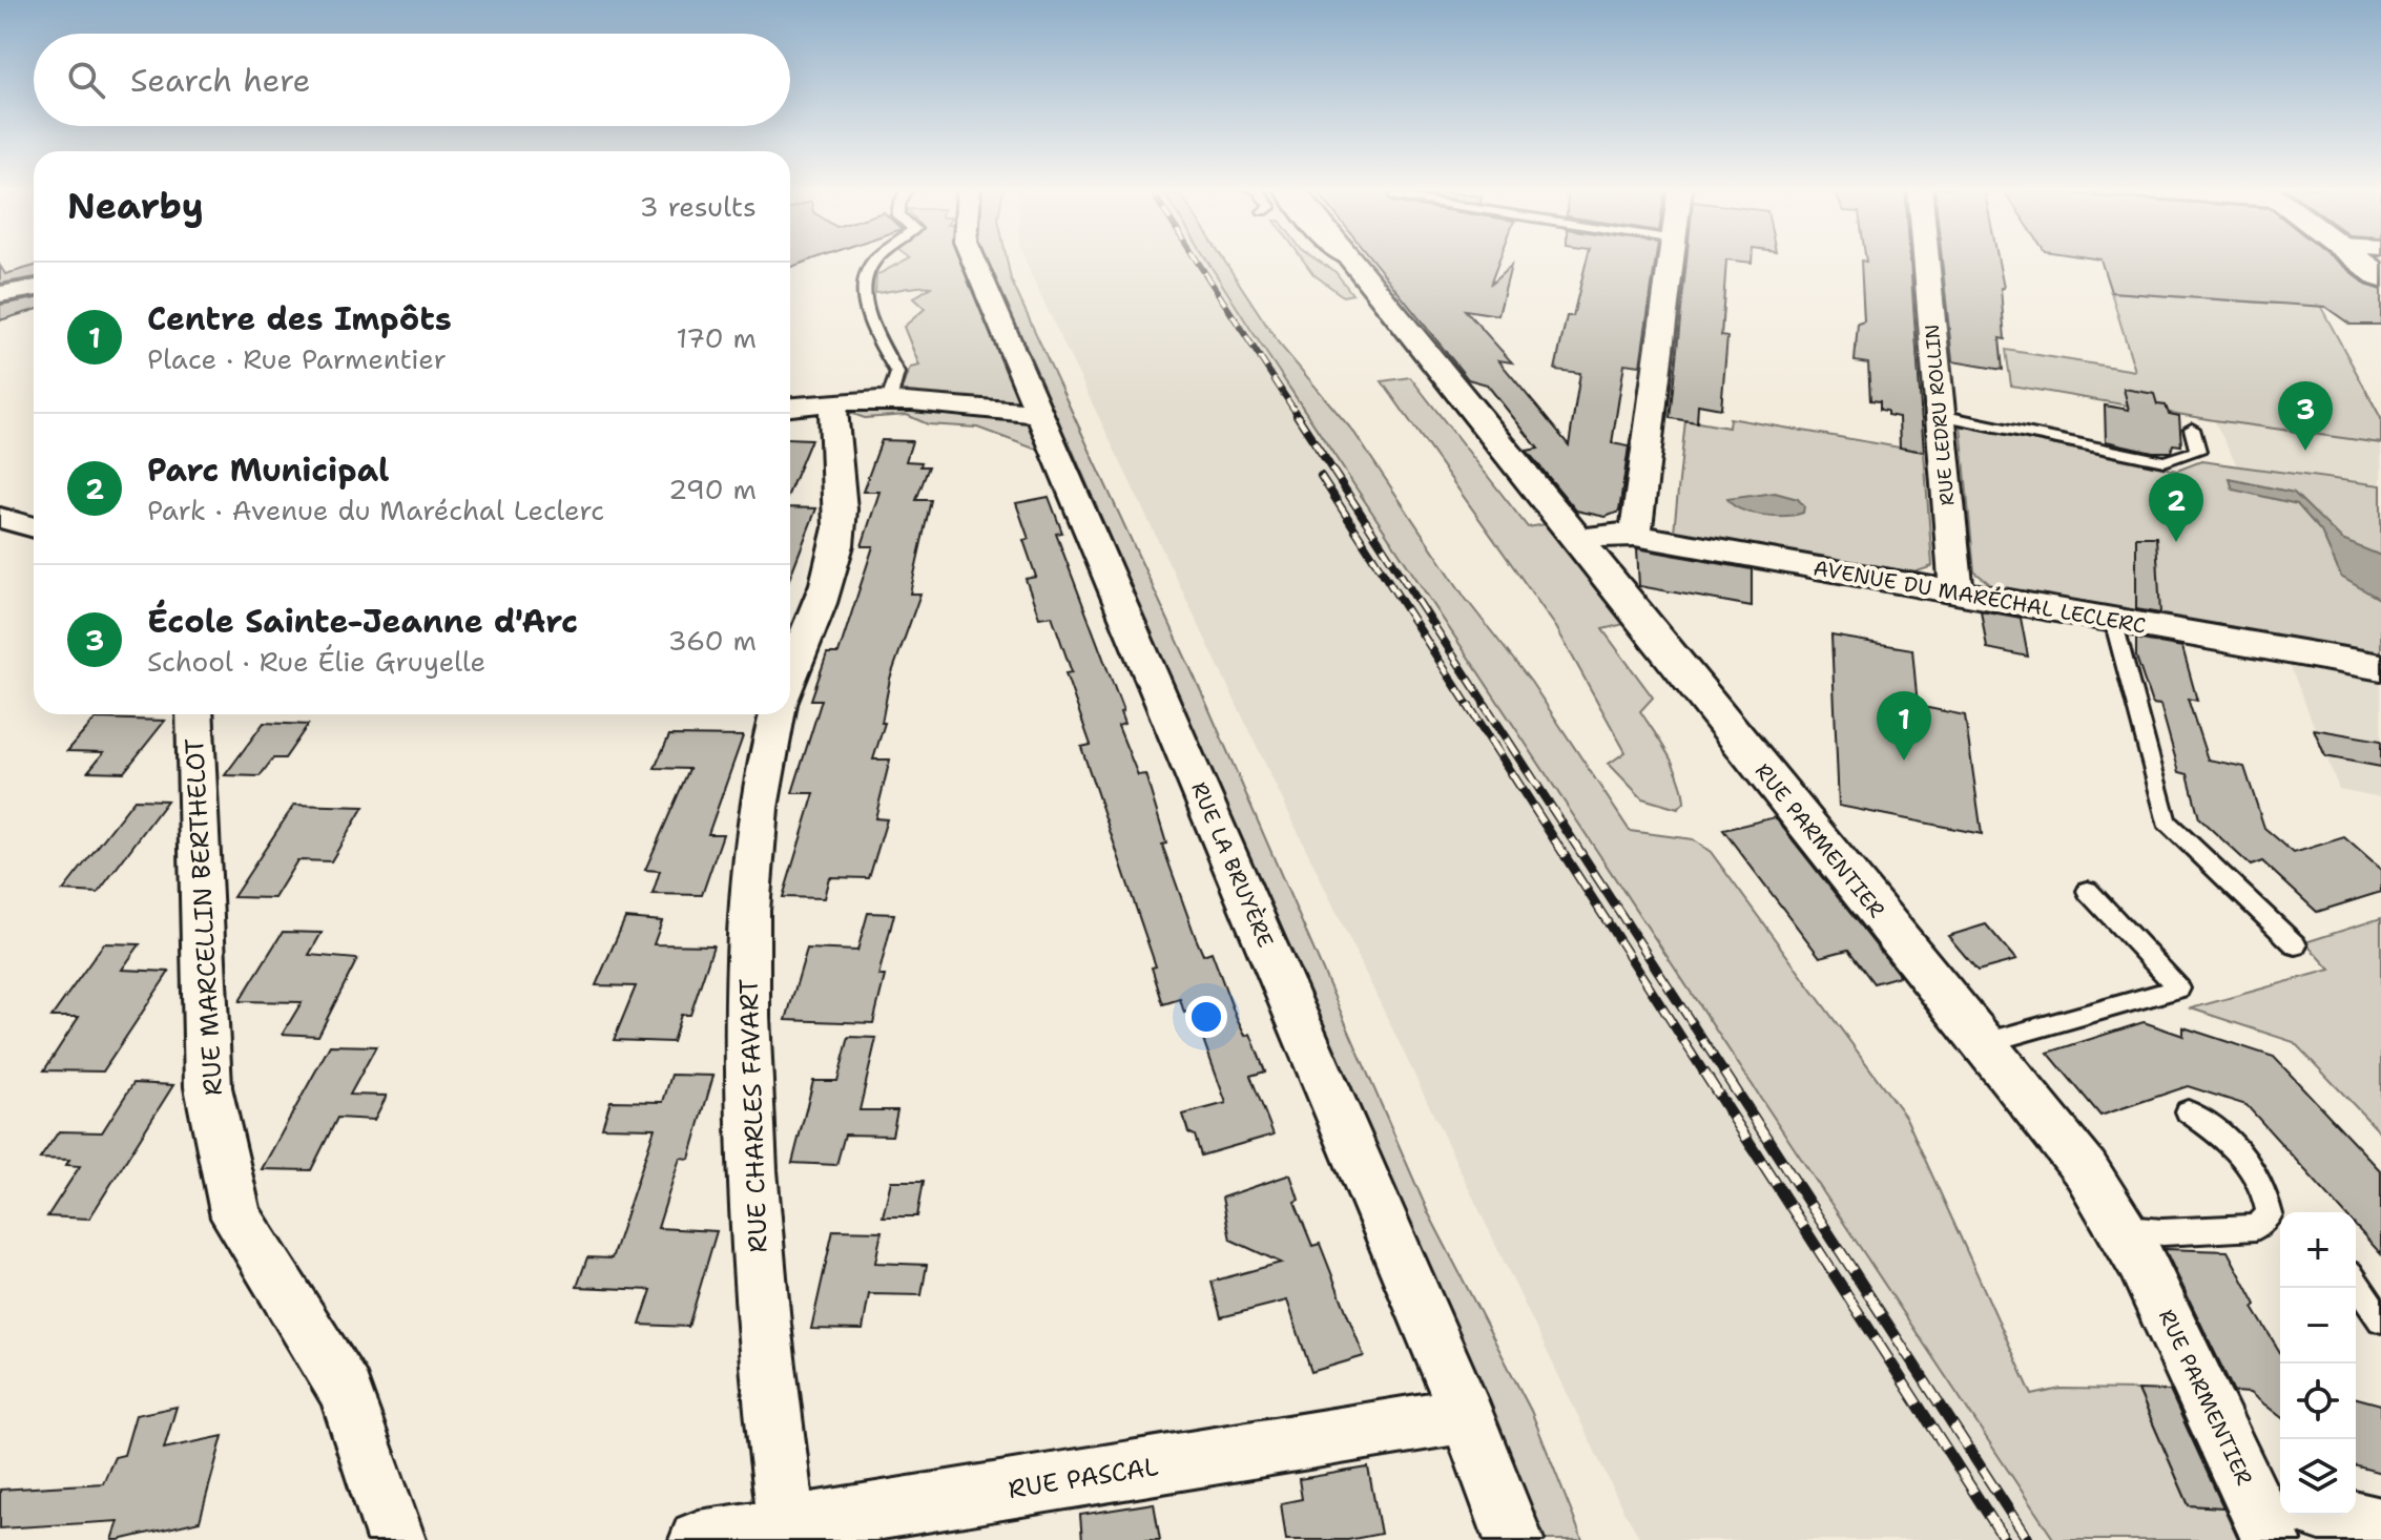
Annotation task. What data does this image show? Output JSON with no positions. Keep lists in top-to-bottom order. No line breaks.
{"streets":{"street":["RUE LEDRU ROLLIN","AVENUE DU MARÉCHAL LECLERC","RUE PARMENTIER","RUE LA BRUYÈRE","RUE MARCELLIN BERTHELOT","RUE CHARLES FAVART","RUE PASCAL"]},"crossings":[["RUE LEDRU ROLLIN","AVENUE DU MARÉCHAL LECLERC"],["AVENUE DU MARÉCHAL LECLERC","RUE PARMENTIER"],["RUE LA BRUYÈRE","RUE PASCAL"],["RUE CHARLES FAVART","RUE PASCAL"]],"page":{"search":"Search here","heading":["Nearby","3 results"],"list":[{"mark":"1","name":"Centre des Impôts","note":"Place · Rue Parmentier","value":"170 m"},{"mark":"2","name":"Parc Municipal","note":"Park · Avenue du Maréchal Leclerc","value":"290 m"},{"mark":"3","name":"École Sainte-Jeanne d'Arc","note":"School · Rue Élie Gruyelle","value":"360 m"}],"pins":["3","2","1"],"map_buttons":["+","−"]}}
